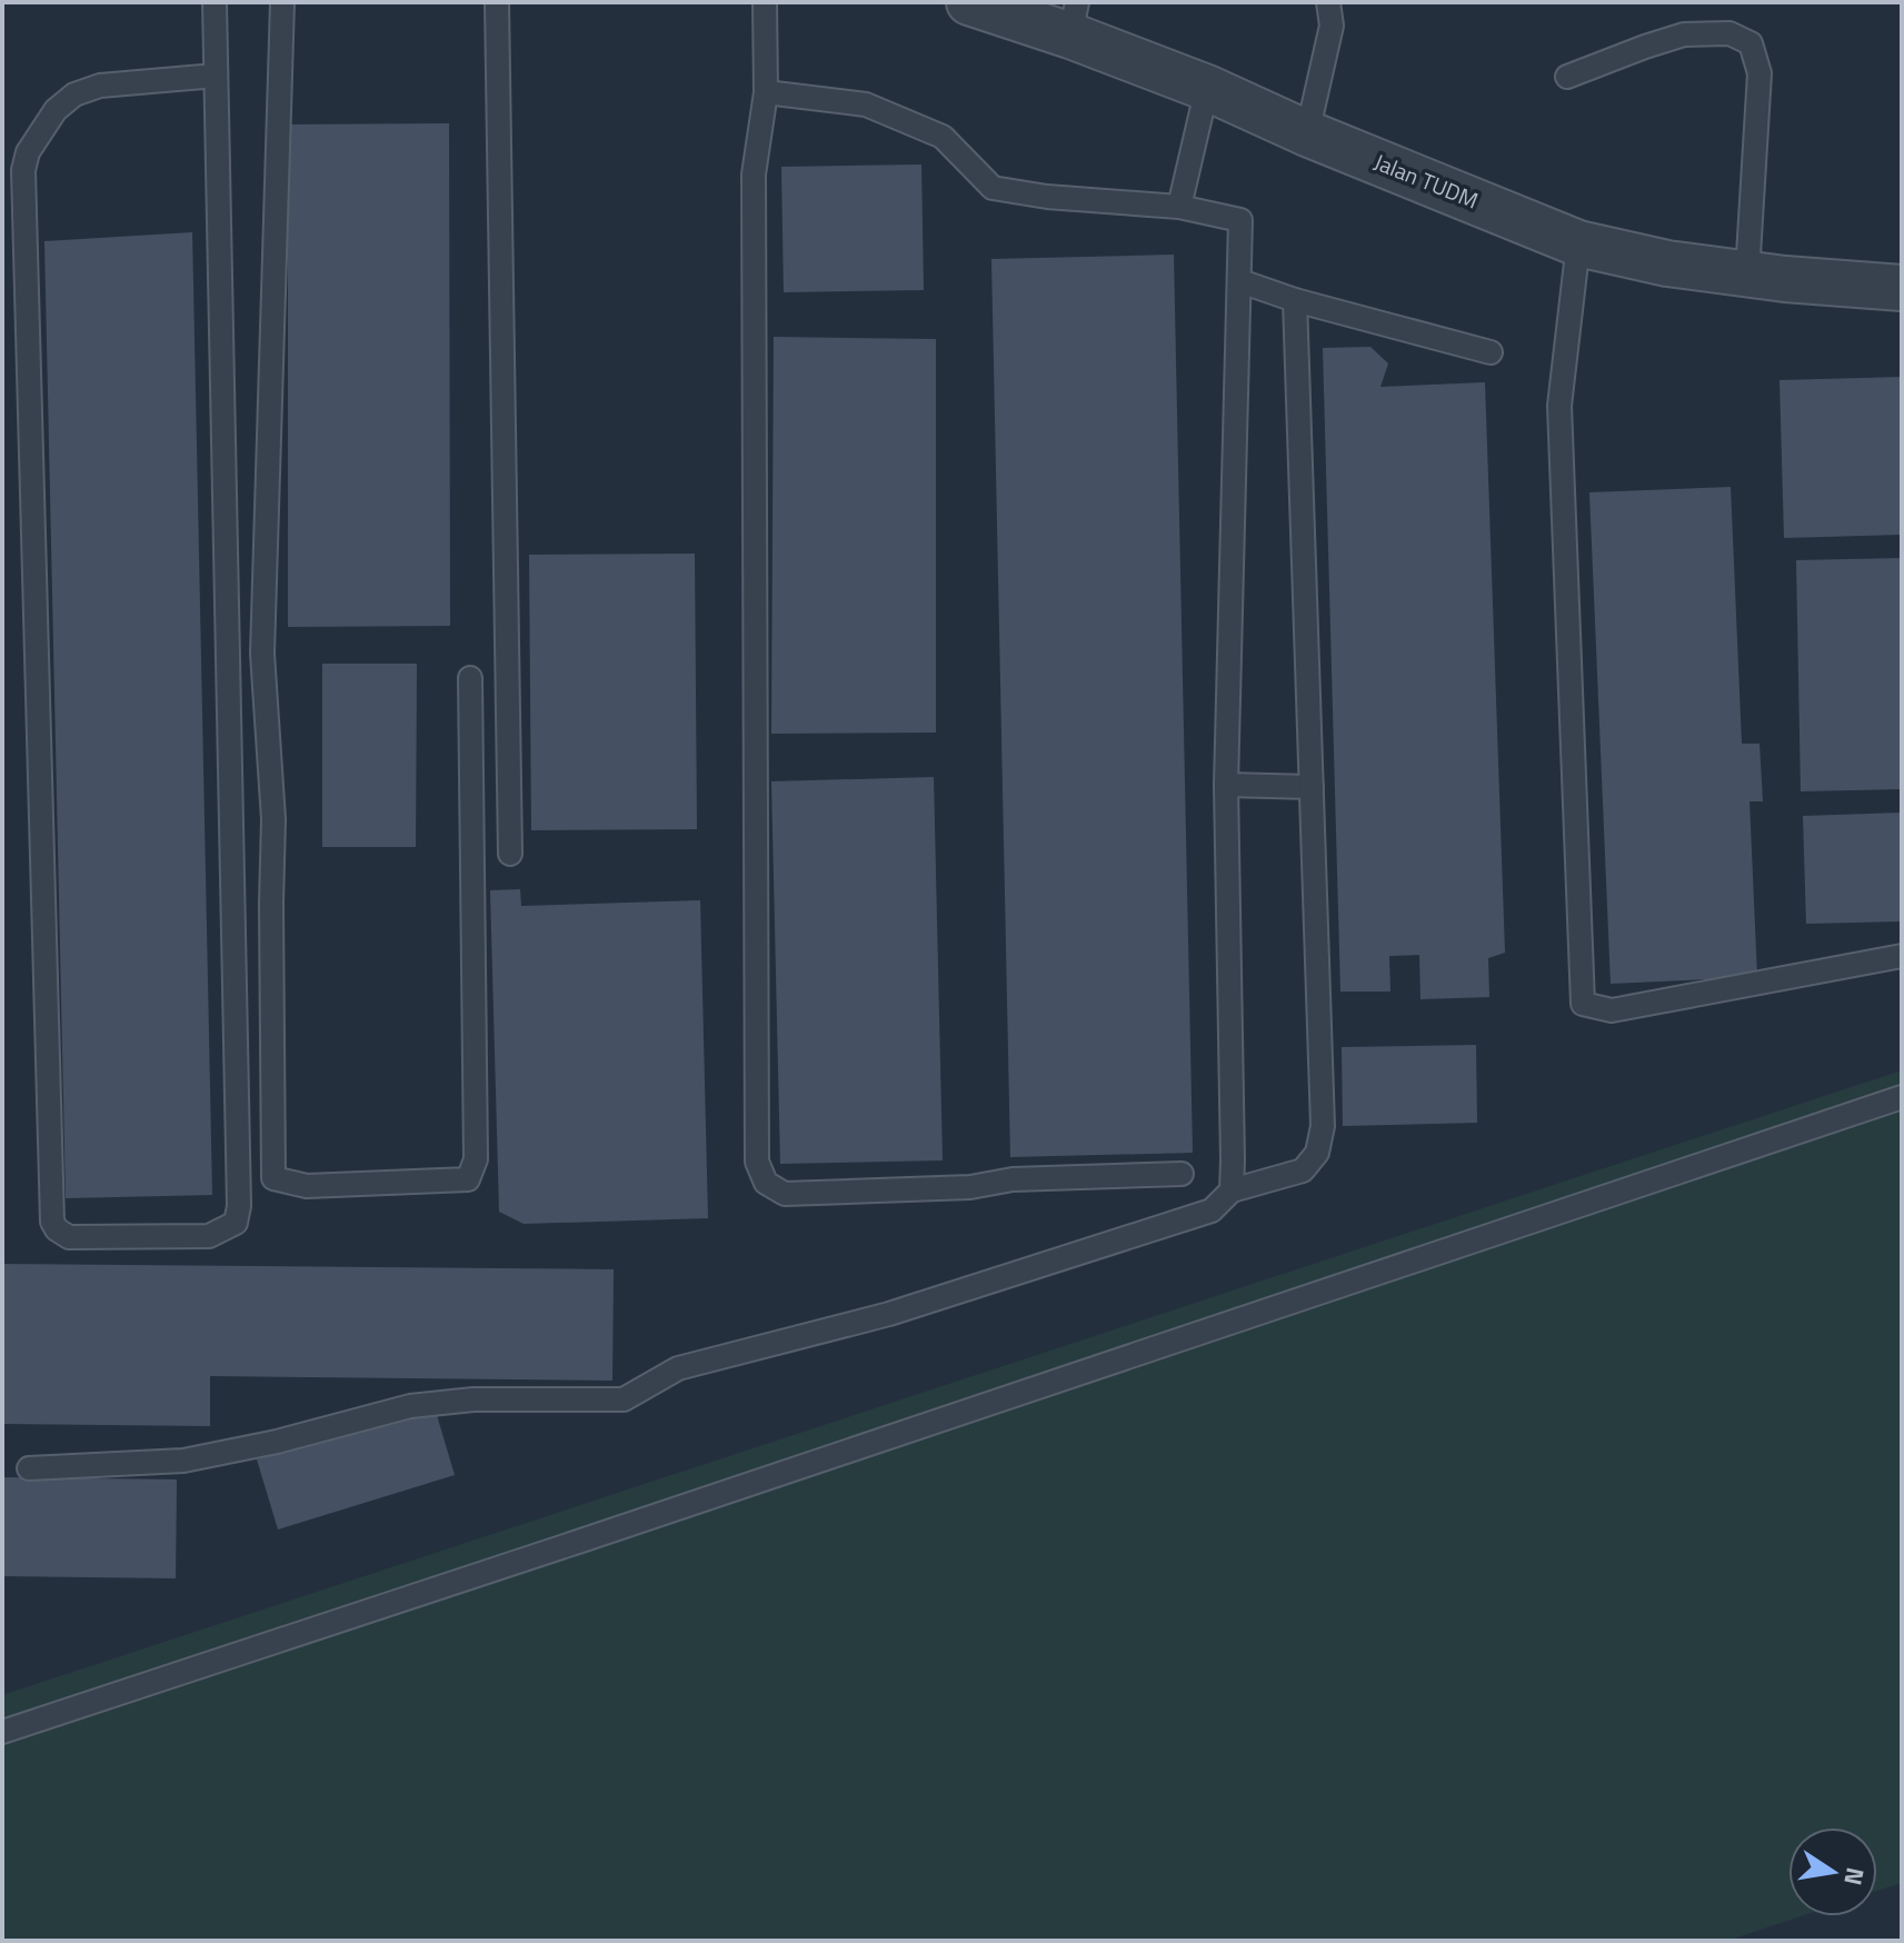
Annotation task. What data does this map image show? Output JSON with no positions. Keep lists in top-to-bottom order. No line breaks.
{"streets":{"street":["Jalan TUDM"]},"north":"right"}
